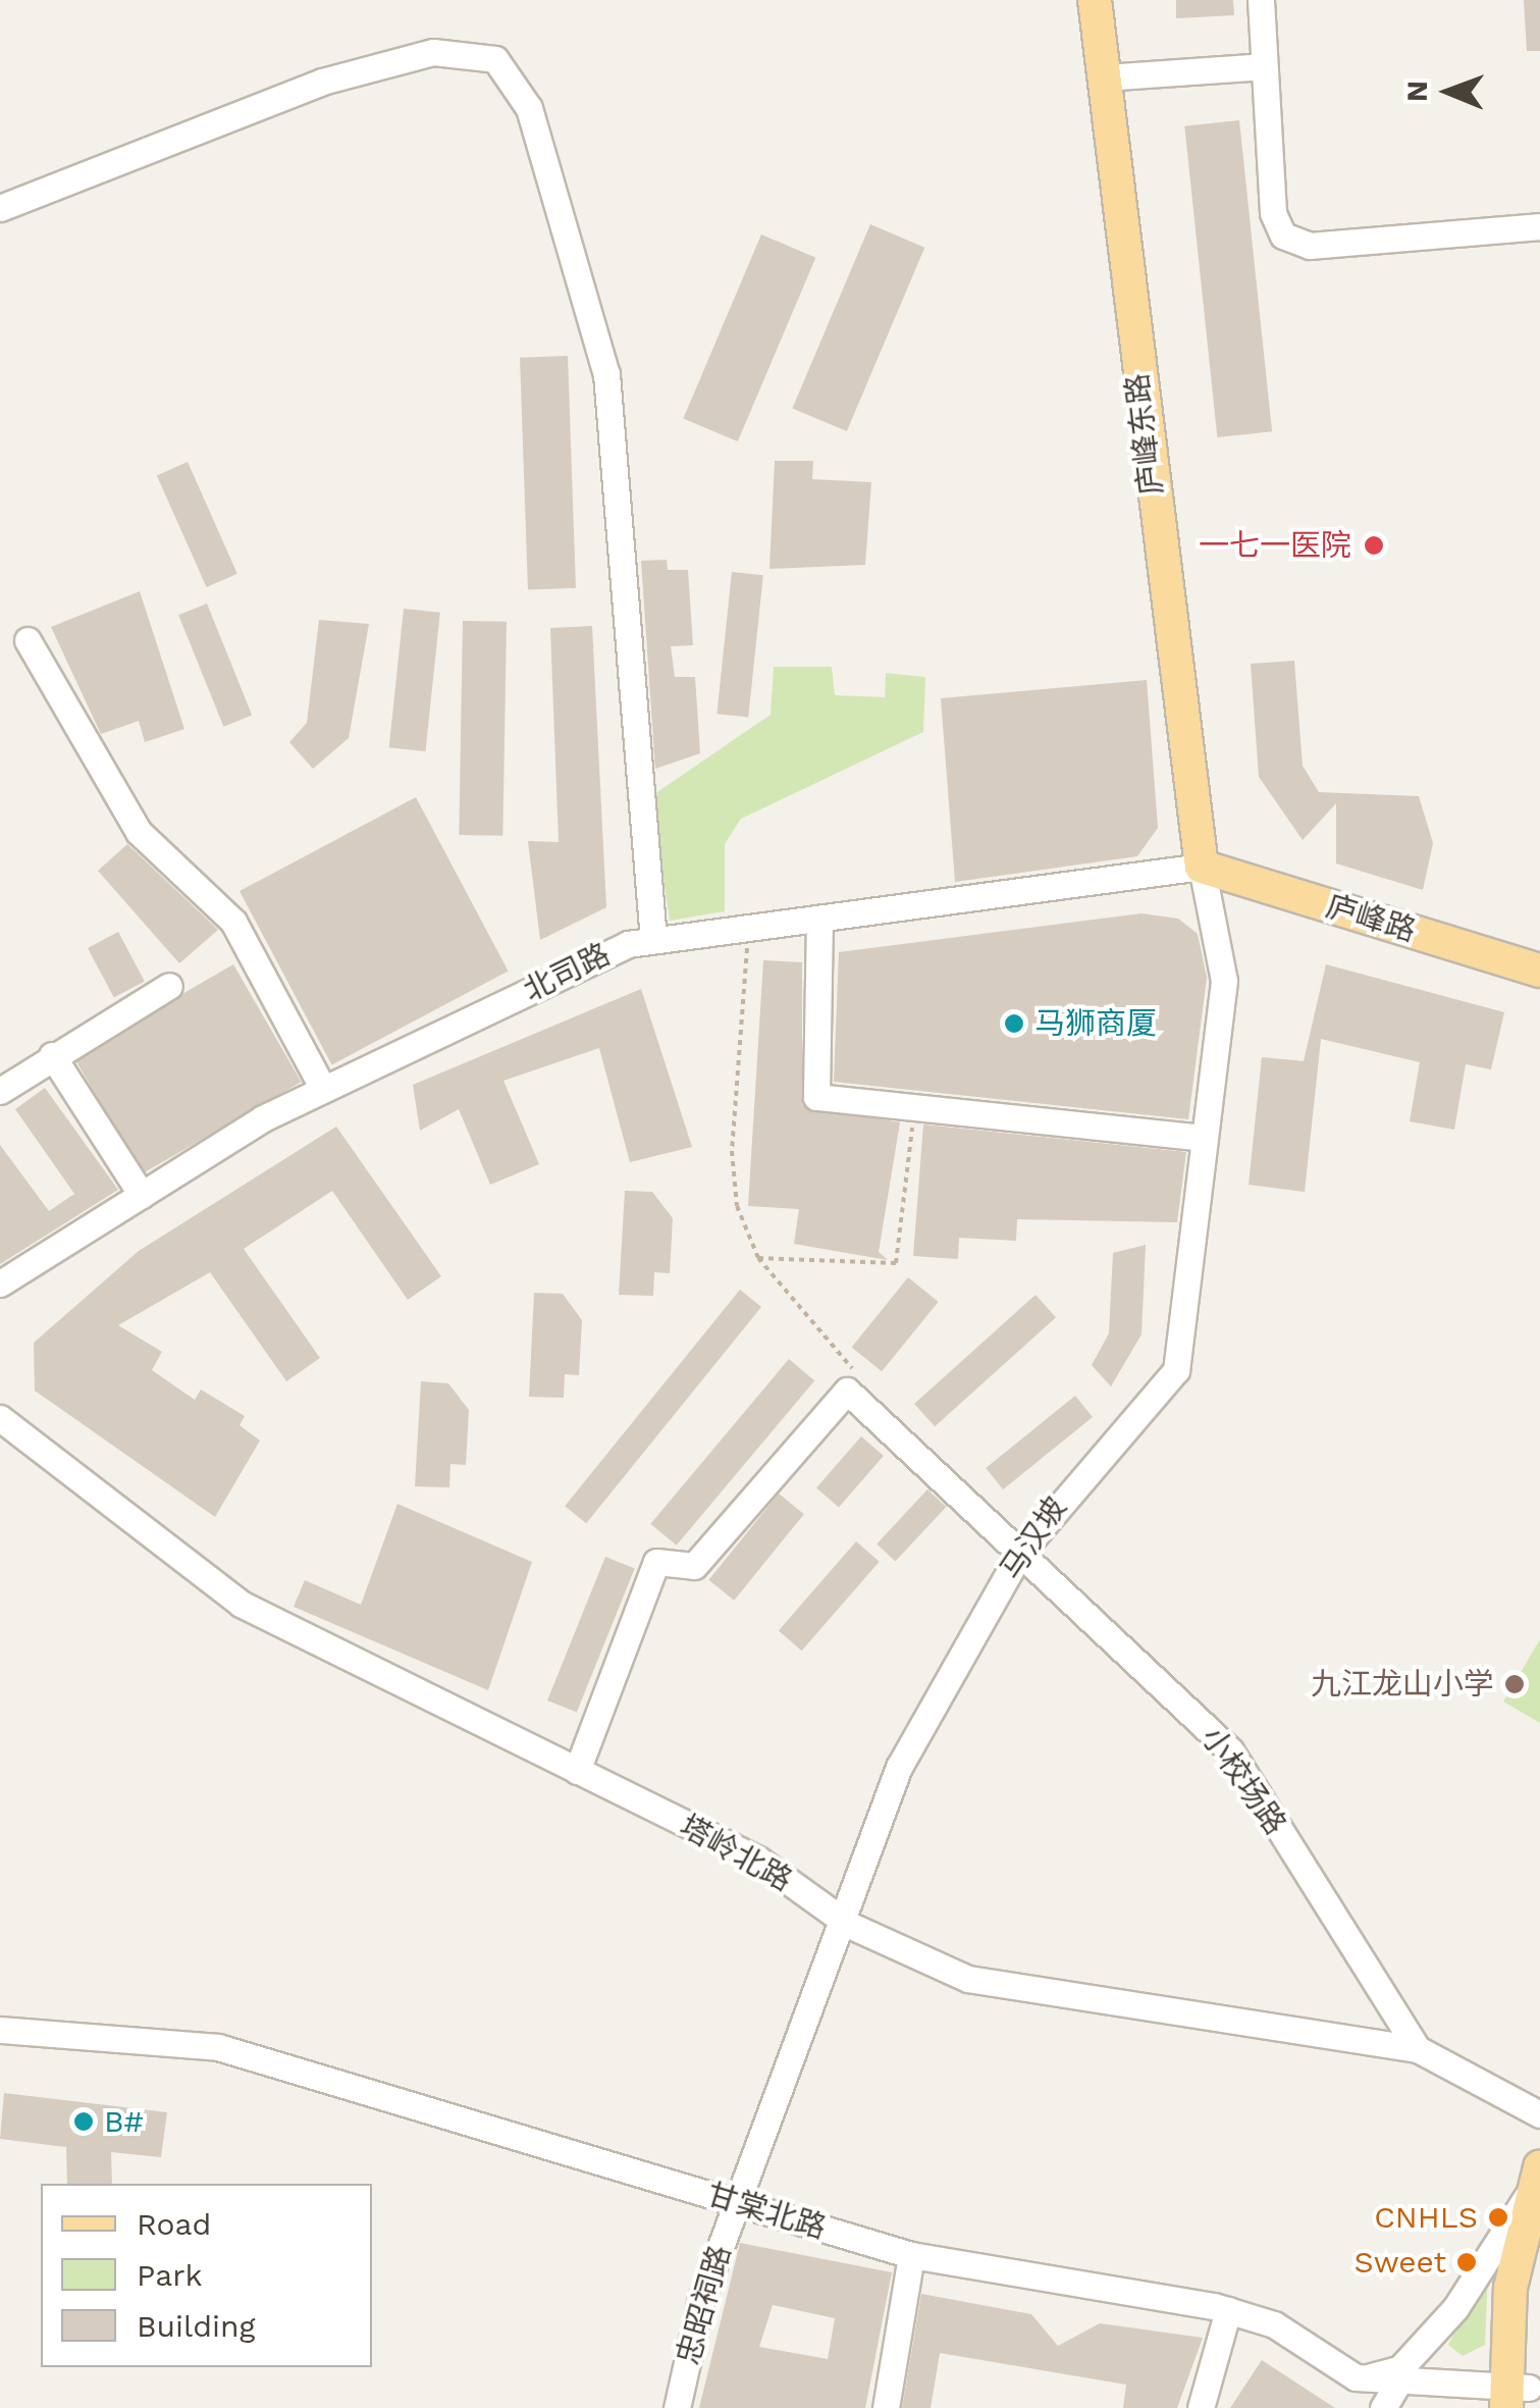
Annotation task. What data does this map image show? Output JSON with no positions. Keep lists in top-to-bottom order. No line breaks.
{"streets":{"main road":["庐峰东路","庐峰路"],"street":["北司路","马汉坡","小校场路","塔岭北路","甘棠北路","忠昭祠路"]},"crossings":[["庐峰东路","庐峰路"],["庐峰东路","北司路"],["庐峰东路","马汉坡"],["庐峰路","北司路"],["庐峰路","马汉坡"],["北司路","马汉坡"],["马汉坡","小校场路"],["马汉坡","塔岭北路"],["马汉坡","甘棠北路"],["马汉坡","忠昭祠路"],["小校场路","塔岭北路"],["甘棠北路","忠昭祠路"]],"places":["一七一医院","马狮商厦","九江龙山小学","B#","CNHLS","Sweet"],"legend":["Road","Park","Building"],"north":"left"}
